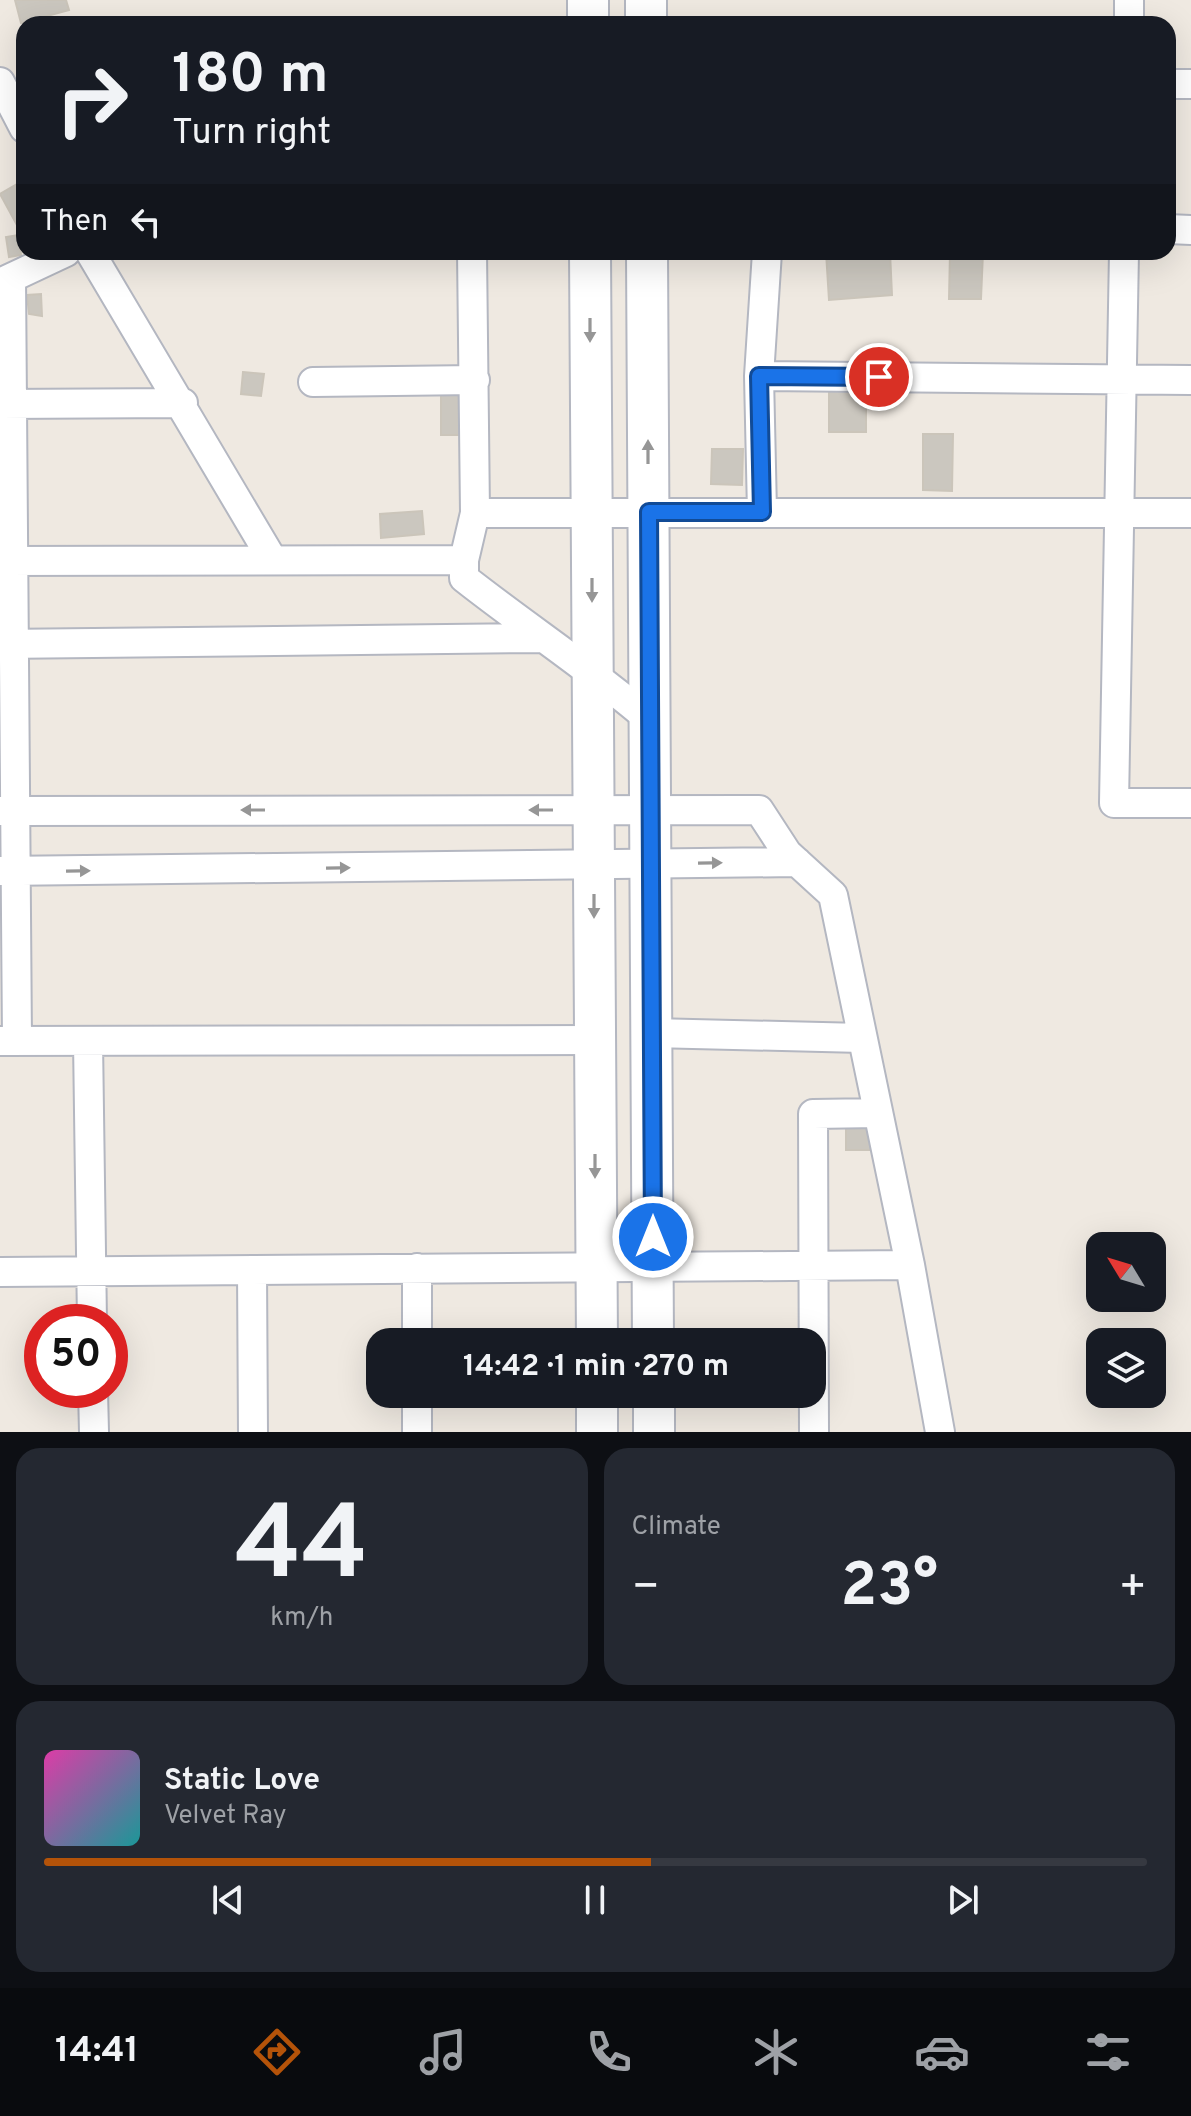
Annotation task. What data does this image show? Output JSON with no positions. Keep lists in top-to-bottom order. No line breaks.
{"north":"top left","page":{"turn":["180 m","Turn right"],"then":"Then","limit":"50","trip":"14:42 · 1 min · 270 m","tile":[["44","km/h"],"Climate"],"heat":["−","23°","+"],"song":["Static Love","Velvet Ray"],"tabs":"14:41"}}
